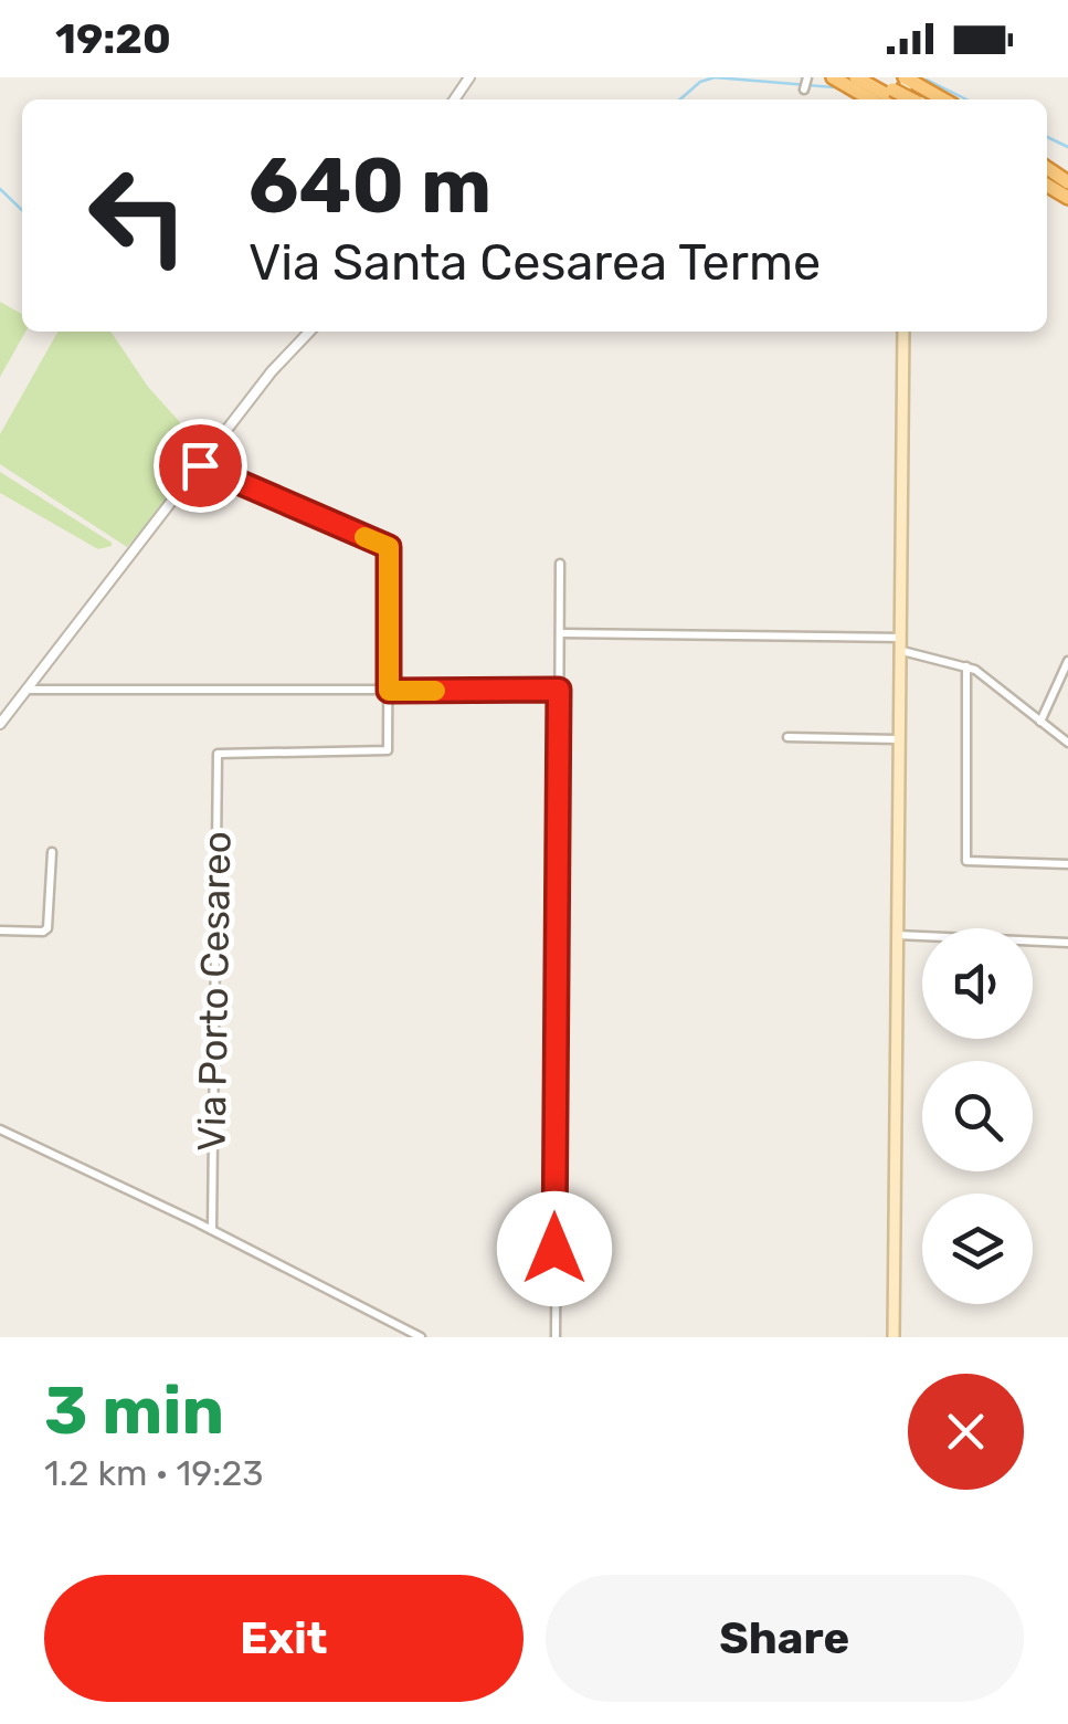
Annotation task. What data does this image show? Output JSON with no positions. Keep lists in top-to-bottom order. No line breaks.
{"streets":{"street":["Via Porto Cesareo"]},"page":{"status":"19:20","turn":["640 m","Via Santa Cesarea Terme"],"heading":["3 min","1.2 km · 19:23"],"buttons":["Exit","Share"]}}
